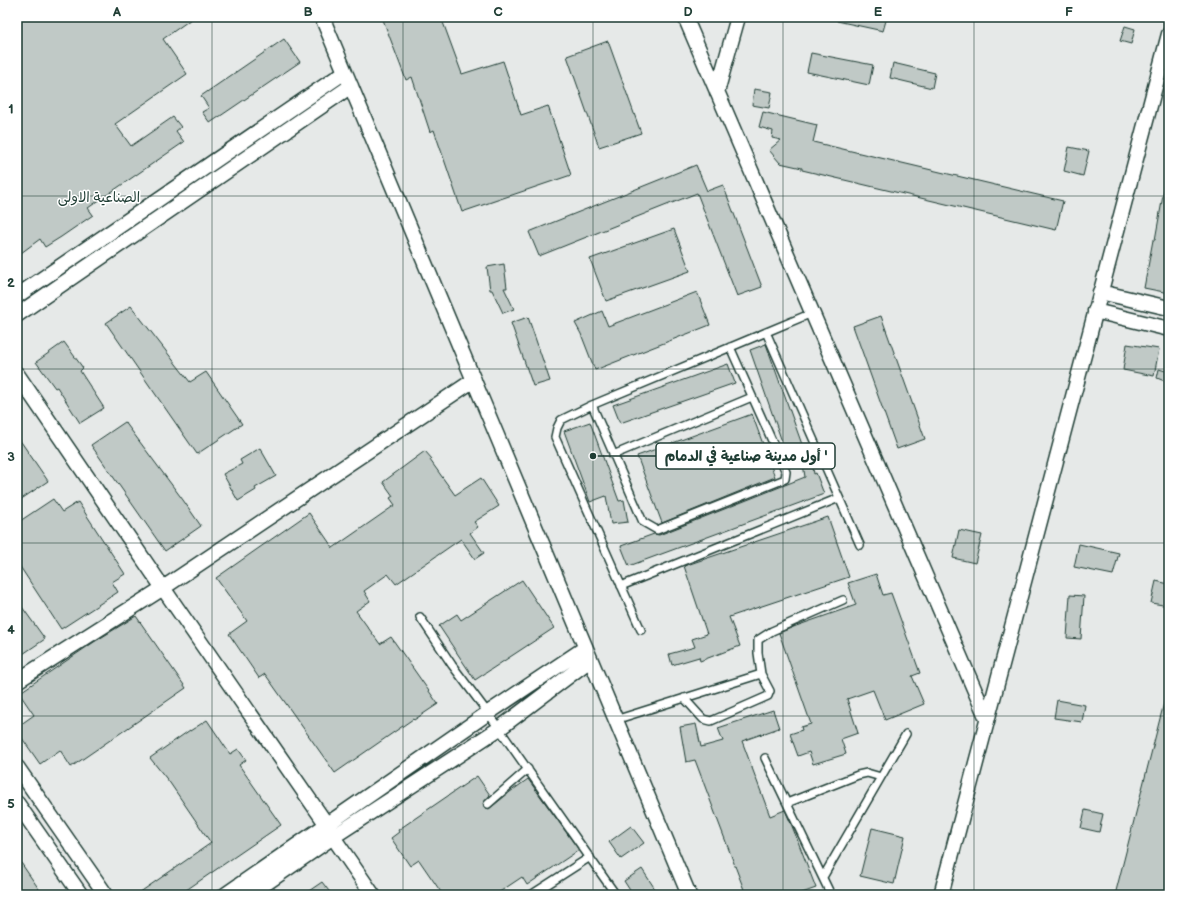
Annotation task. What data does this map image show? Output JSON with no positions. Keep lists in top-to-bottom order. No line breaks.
{"districts":["الصناعية الاولى"],"places":["أول مدينة صناعية في الدمام '"],"grid":{"columns":["A","B","C","D","E","F"],"rows":["1","2","3","4","5"]}}
